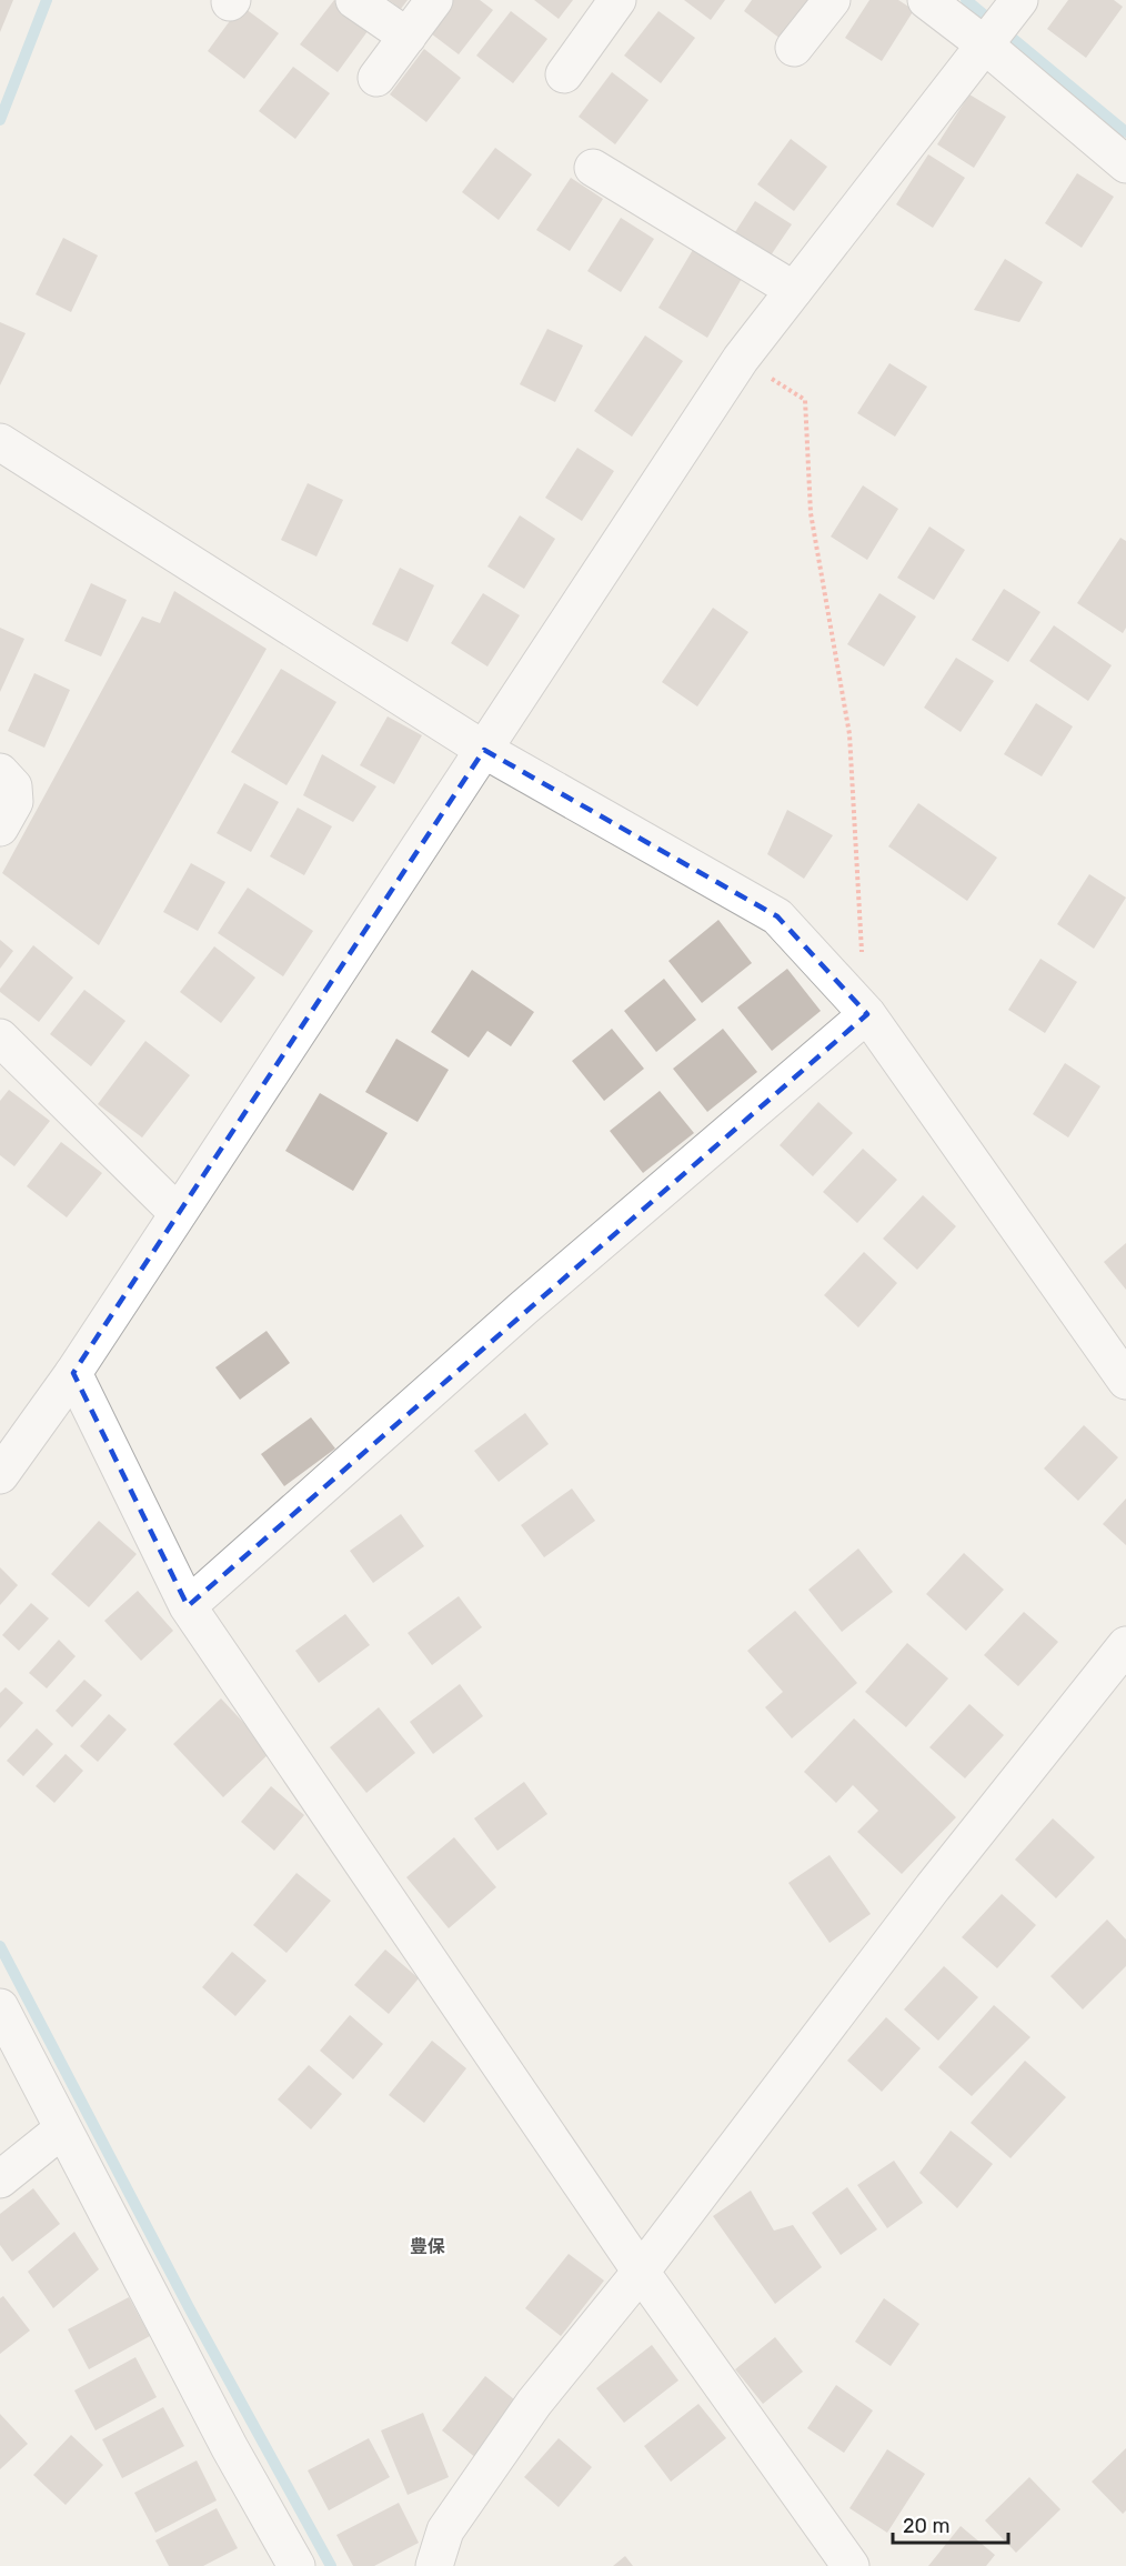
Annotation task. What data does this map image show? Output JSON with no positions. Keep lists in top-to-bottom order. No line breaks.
{"districts":["豊保"],"scale_bar":"20 m"}
